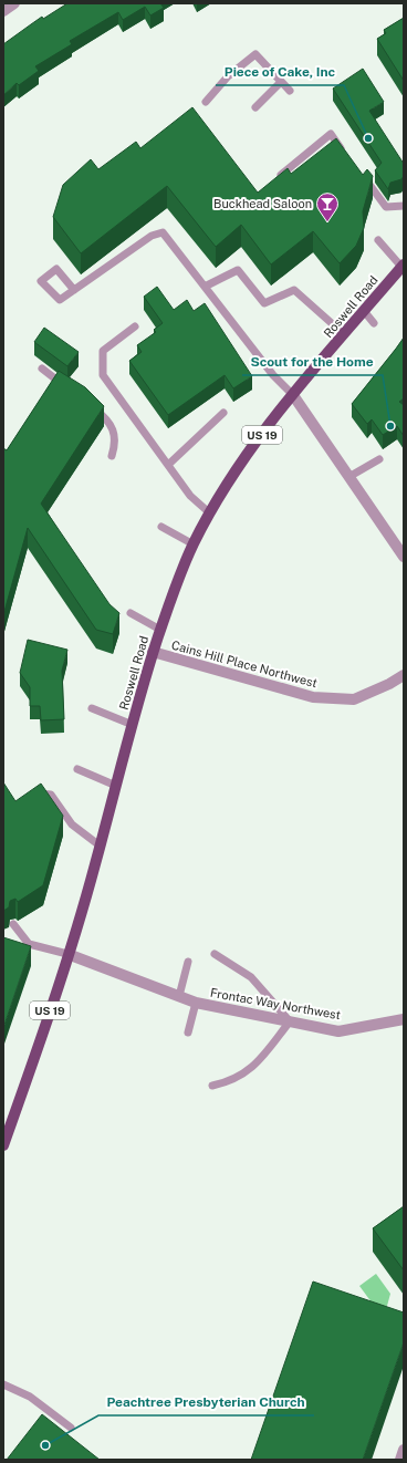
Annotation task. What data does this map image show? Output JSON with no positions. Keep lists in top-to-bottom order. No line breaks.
{"streets":{"main road":["Roswell Road","US 19"],"street":["Cains Hill Place Northwest","Frontac Way Northwest"]},"crossings":[["Roswell Road","Cains Hill Place Northwest"],["Roswell Road","Frontac Way Northwest"]],"places":{"other":["Piece of Cake, Inc","Scout for the Home","Peachtree Presbyterian Church"],"bar":["Buckhead Saloon"]}}
